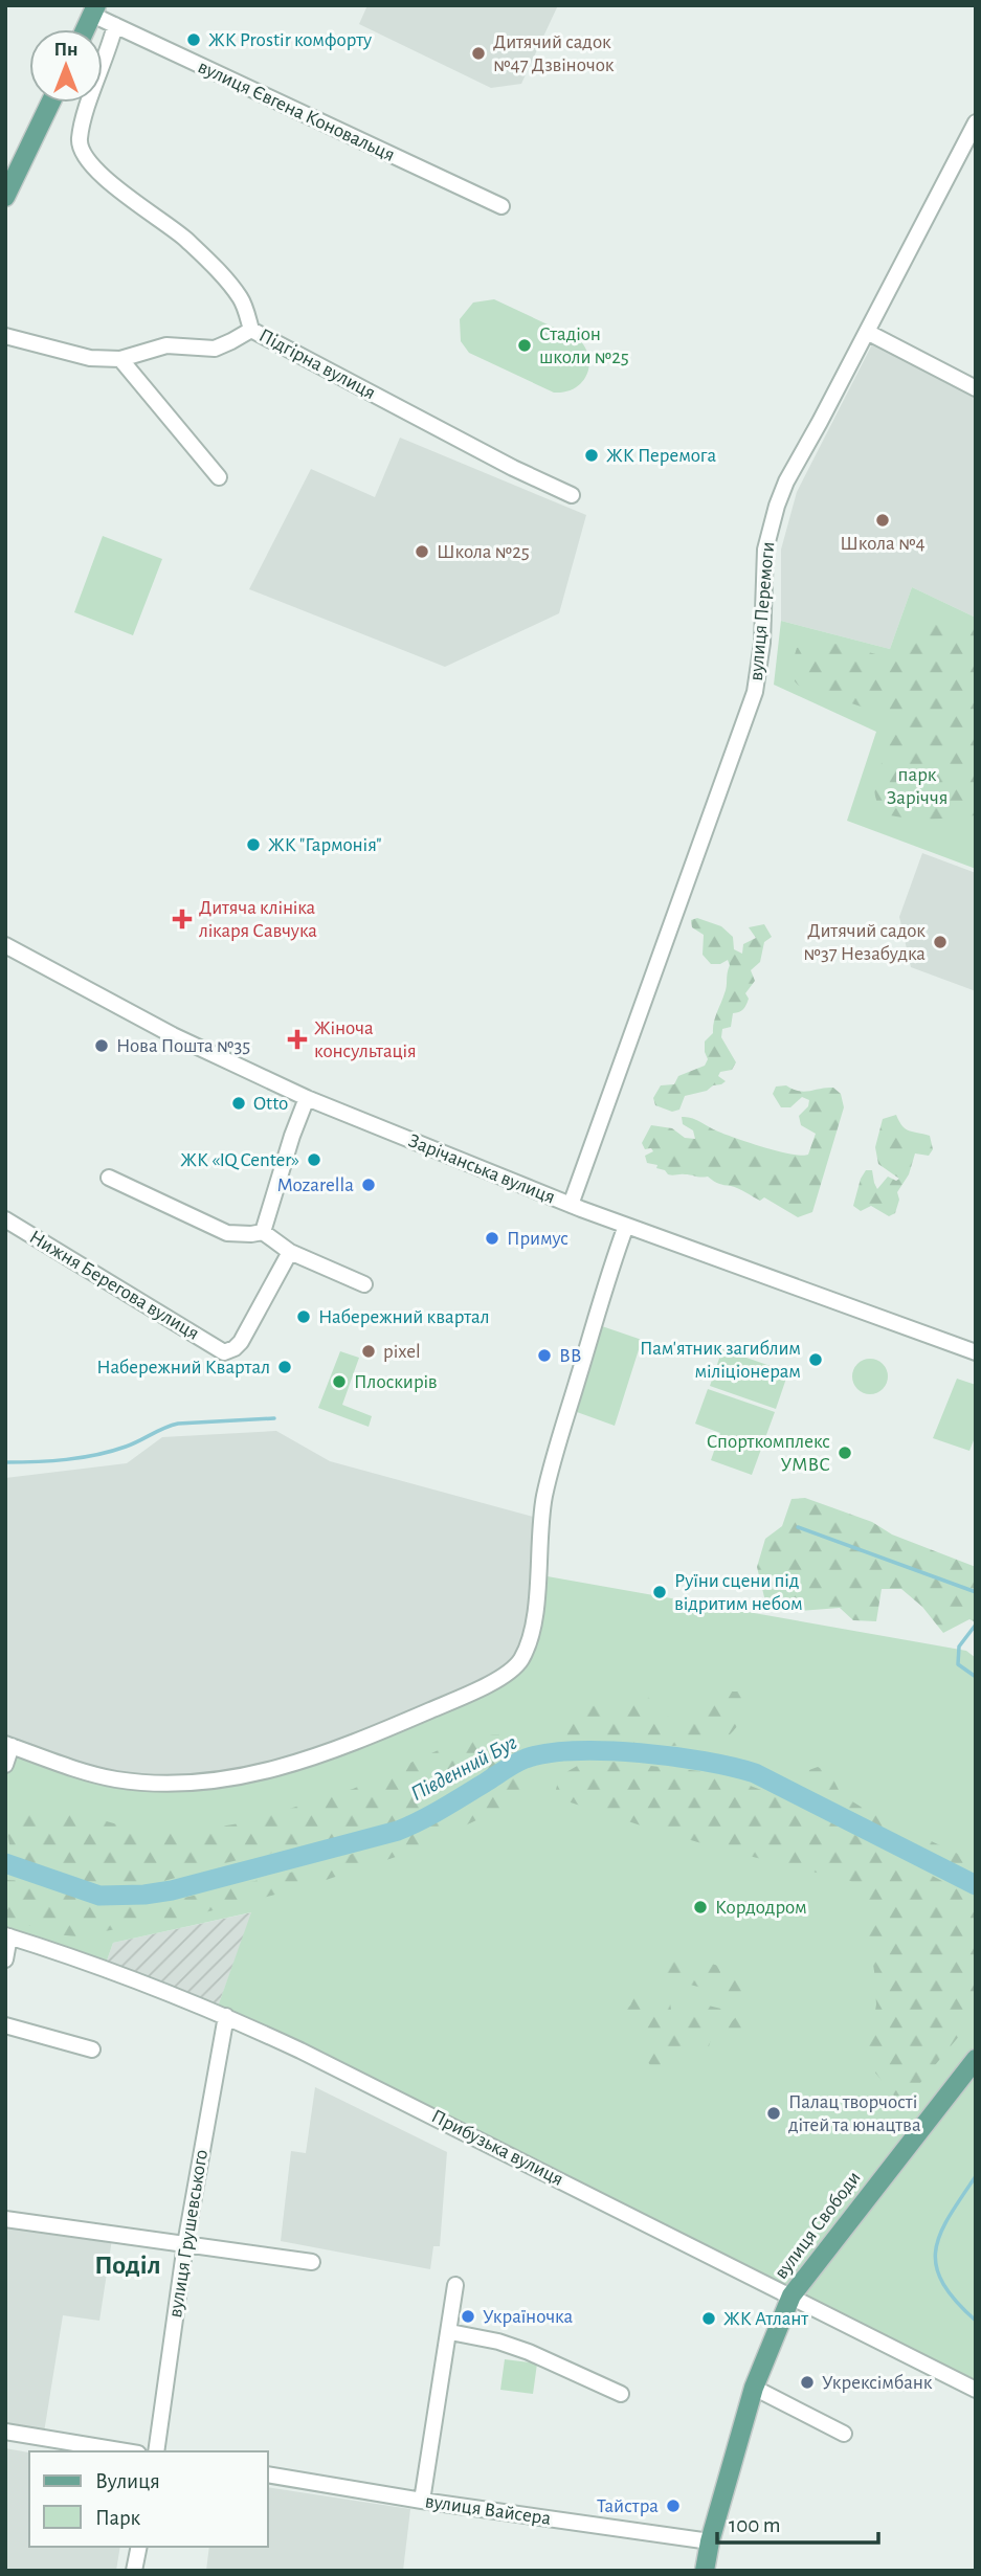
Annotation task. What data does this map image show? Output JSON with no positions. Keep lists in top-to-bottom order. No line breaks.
{"streets":{"main road":["вулиця Свободи"],"street":["вулиця Євгена Коновальця","Підгірна вулиця","вулиця Перемоги","Зарічанська вулиця","Нижня Берегова вулиця","Прибузька вулиця","вулиця Грушевського","вулиця Вайсера"]},"crossings":[["вулиця Перемоги","Зарічанська вулиця"],["Прибузька вулиця","вулиця Свободи"],["Прибузька вулиця","вулиця Грушевського"],["вулиця Свободи","вулиця Вайсера"]],"districts":["Поділ"],"water":["Південний Буг"],"parks":["парк Заріччя"],"places":{"other":["ЖК Prostir комфорту","Дитячий садок №47 Дзвіночок","Стадіон школи №25","ЖК Перемога","Школа №4","Школа №25","ЖК \"Гармонія\"","Дитячий садок №37 Незабудка","Нова Пошта №35","Otto","ЖК «IQ Center»","Mozarella","Примус","Набережний квартал","pixel","ВВ","Пам'ятник загиблим міліціонерам","Набережний Квартал","Плоскирів","Спорткомплекс УМВС","Руїни сцени під відритим небом","Кордодром","Палац творчості дітей та юнацтва","Україночка","ЖК Атлант","Укрексімбанк","Тайстра"],"health":["Дитяча клініка лікаря Савчука","Жіноча консультація"]},"legend":["Вулиця","Парк"],"scale_bar":"100 m","north":"top"}
